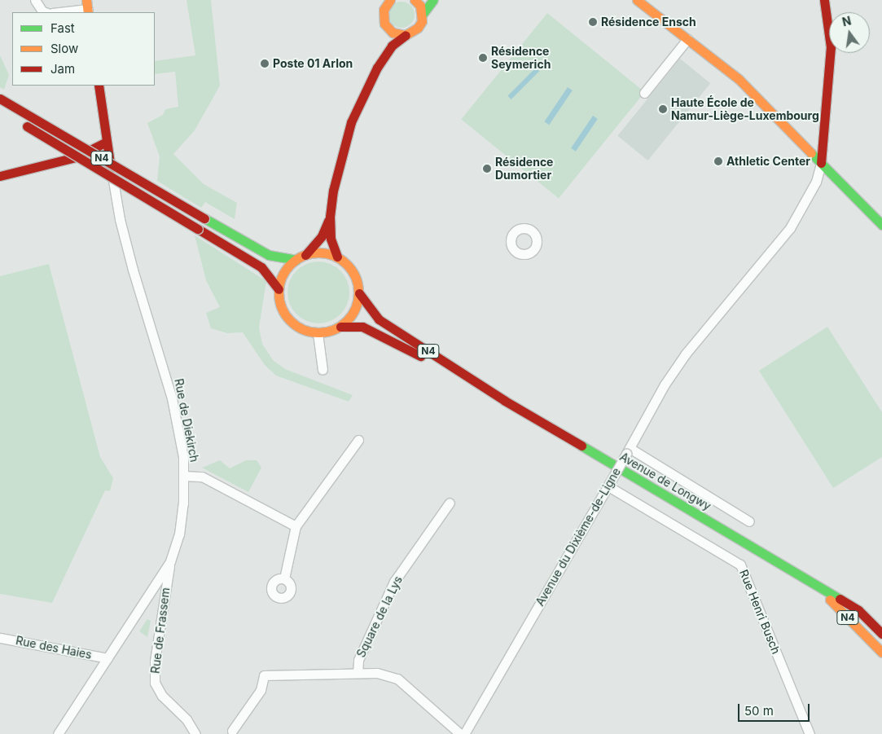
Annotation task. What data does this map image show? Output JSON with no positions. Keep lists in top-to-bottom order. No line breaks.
{"streets":{"main road":["N4","Rue de Diekirch","Avenue de Longwy"],"street":["Avenue du Dixième-de-Ligne","Rue Henri Busch","Square de la Lys","Rue de Frassem","Rue des Haies"]},"crossings":[["N4","Avenue de Longwy"],["Rue de Diekirch","Rue de Frassem"],["Rue de Diekirch","Rue des Haies"],["Avenue du Dixième-de-Ligne","Rue Henri Busch"]],"places":["Résidence Ensch","Résidence Seymerich","Poste 01 Arlon","Haute École de Namur-Liège-Luxembourg","Athletic Center","Résidence Dumortier"],"legend":["Fast","Slow","Jam"],"scale_bar":"50 m","north":"top"}
